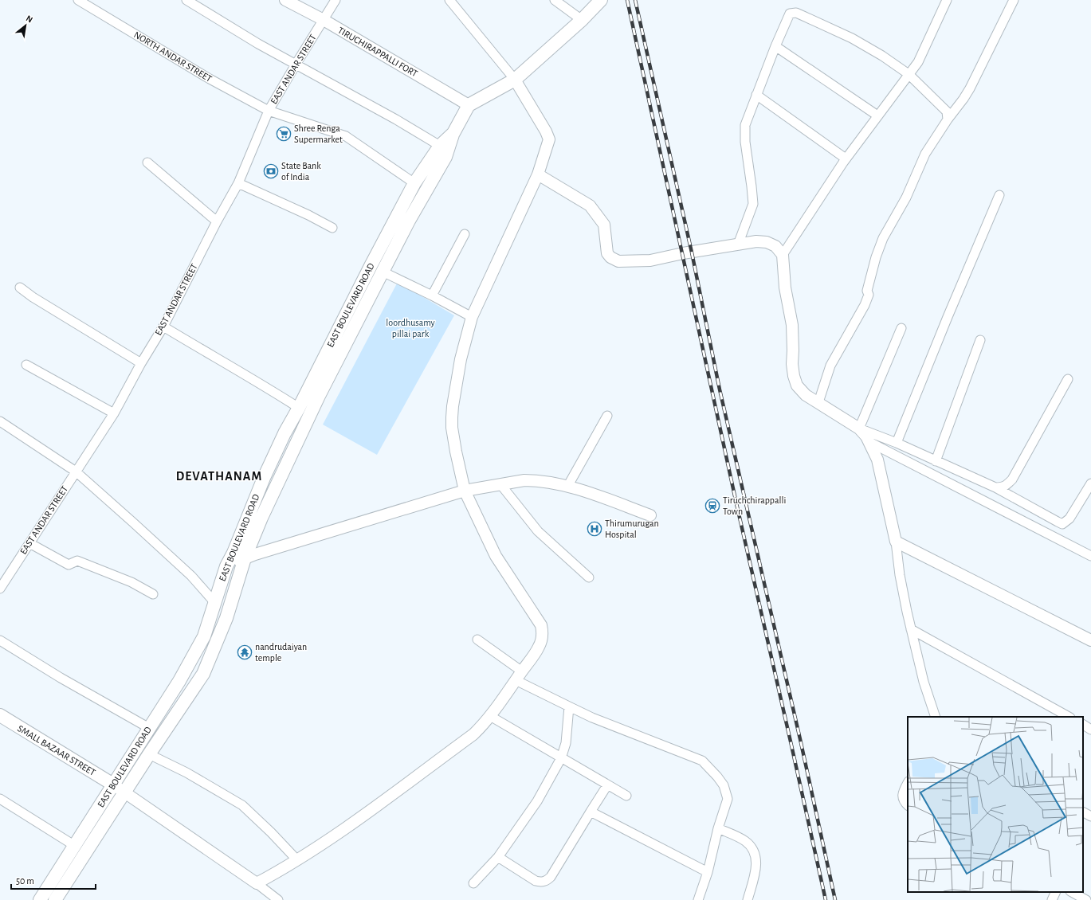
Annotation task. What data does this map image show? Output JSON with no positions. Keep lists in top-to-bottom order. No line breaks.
{"streets":{"main road":["EAST BOULEVARD ROAD","SMALL BAZAAR STREET"],"street":["TIRUCHIRAPPALLI FORT","NORTH ANDAR STREET","EAST ANDAR STREET"]},"crossings":[["TIRUCHIRAPPALLI FORT","EAST ANDAR STREET"],["TIRUCHIRAPPALLI FORT","EAST BOULEVARD ROAD"],["NORTH ANDAR STREET","EAST ANDAR STREET"],["NORTH ANDAR STREET","EAST BOULEVARD ROAD"],["EAST BOULEVARD ROAD","SMALL BAZAAR STREET"]],"districts":["DEVATHANAM"],"parks":["loordhusamy pillai park"],"places":{"supermarket":["Shree Renga Supermarket"],"bank":["State Bank of India"],"station":["Tiruchchirappalli Town"],"hospital":["Thirumurugan Hospital"],"temple":["nandrudaiyan temple"]},"scale_bar":"50 m","north":"top right"}
